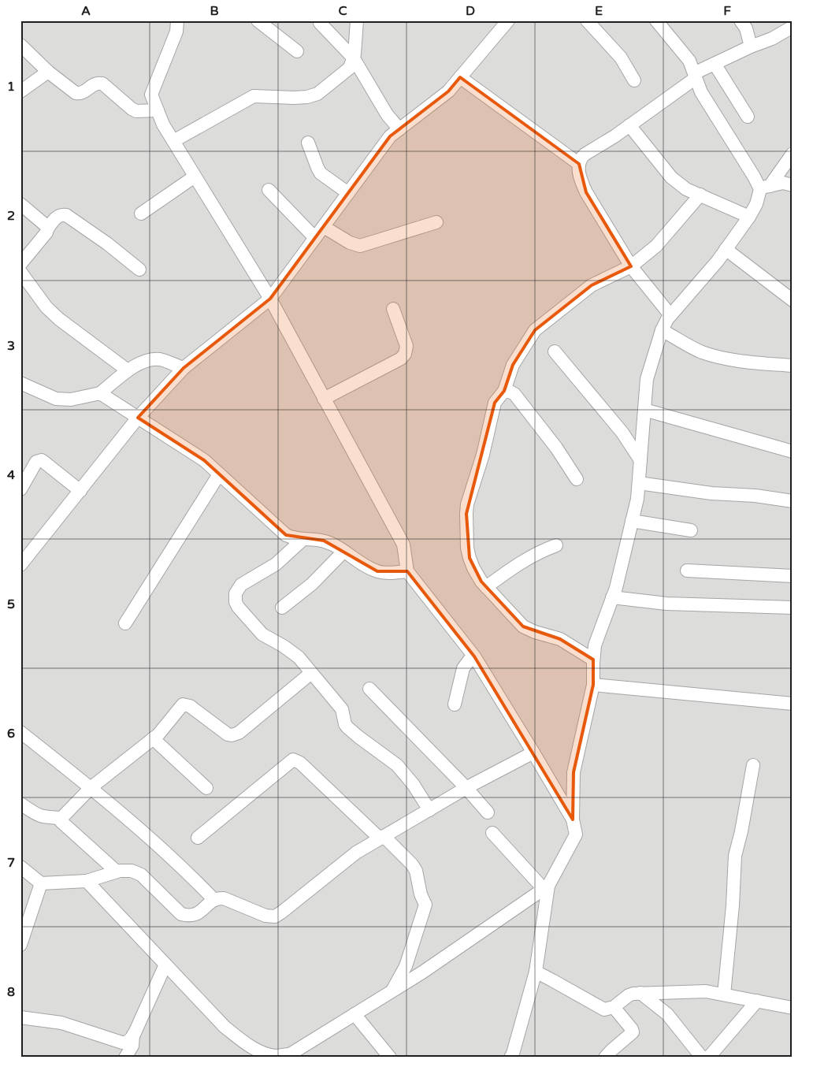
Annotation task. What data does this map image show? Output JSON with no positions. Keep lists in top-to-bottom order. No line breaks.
{"grid":{"columns":["A","B","C","D","E","F"],"rows":["1","2","3","4","5","6","7","8"]}}
